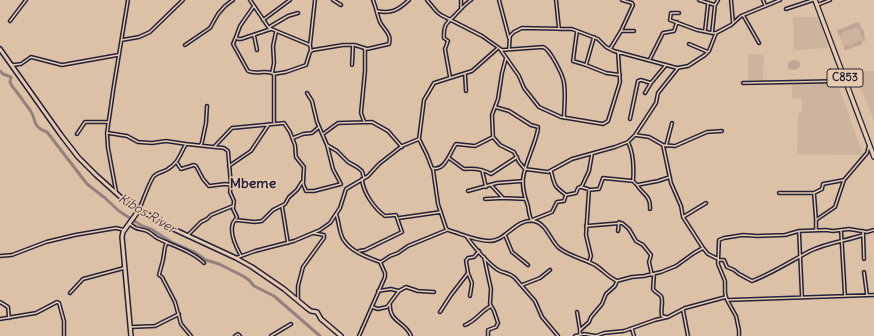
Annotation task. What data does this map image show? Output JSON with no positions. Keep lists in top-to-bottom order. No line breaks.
{"streets":{"main road":["C853"]},"districts":["Mbeme"],"water":["Kibos River"]}
